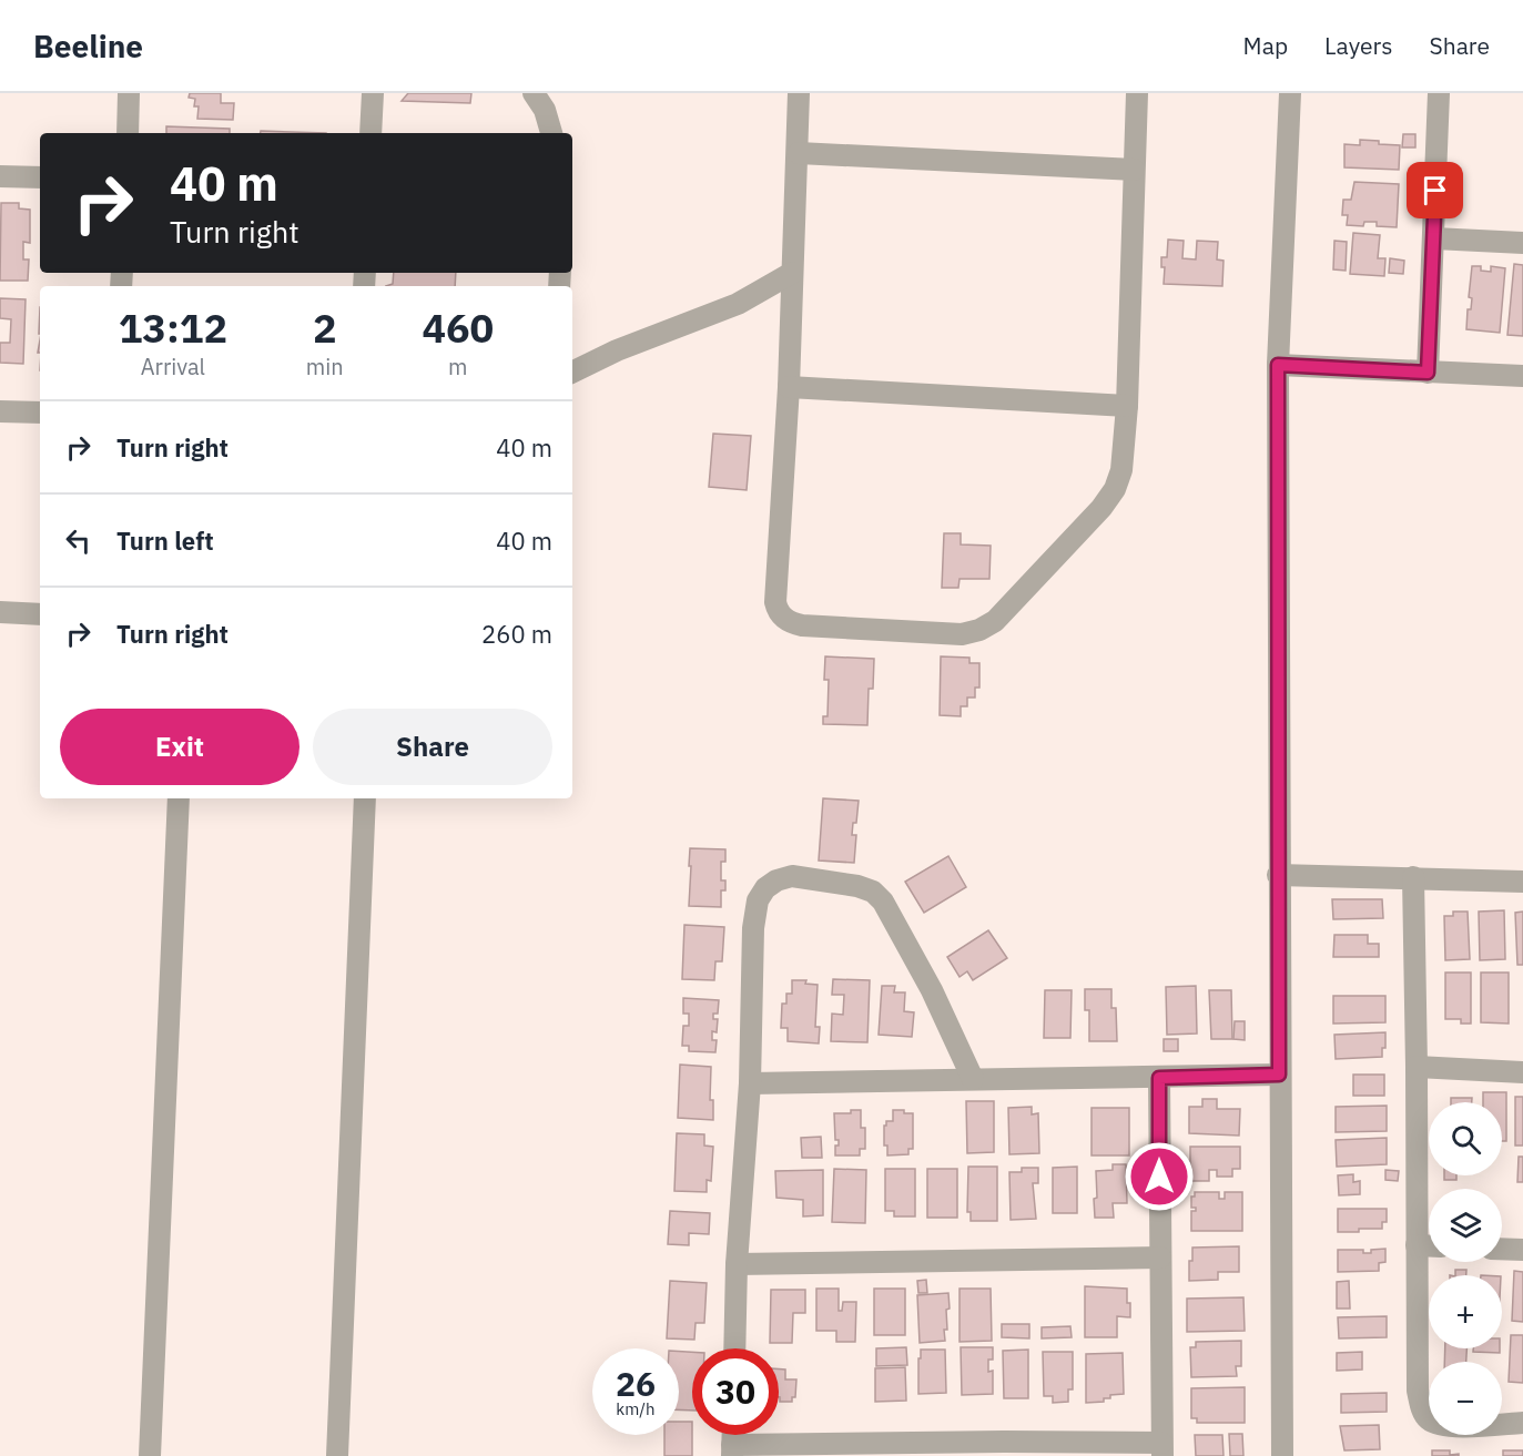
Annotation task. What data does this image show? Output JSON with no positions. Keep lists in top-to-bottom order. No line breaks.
{"page":{"header":"Beeline","nav":["Map","Layers","Share"],"turn":["40 m","Turn right"],"eta":["13:12","Arrival","2","min","460","m"],"list":[{"name":"Turn right","value":"40 m"},{"name":"Turn left","value":"40 m"},{"name":"Turn right","value":"260 m"}],"buttons":["Exit","Share"],"map_buttons":["+","−"],"speed":"26 km/h","limit":"30"}}
